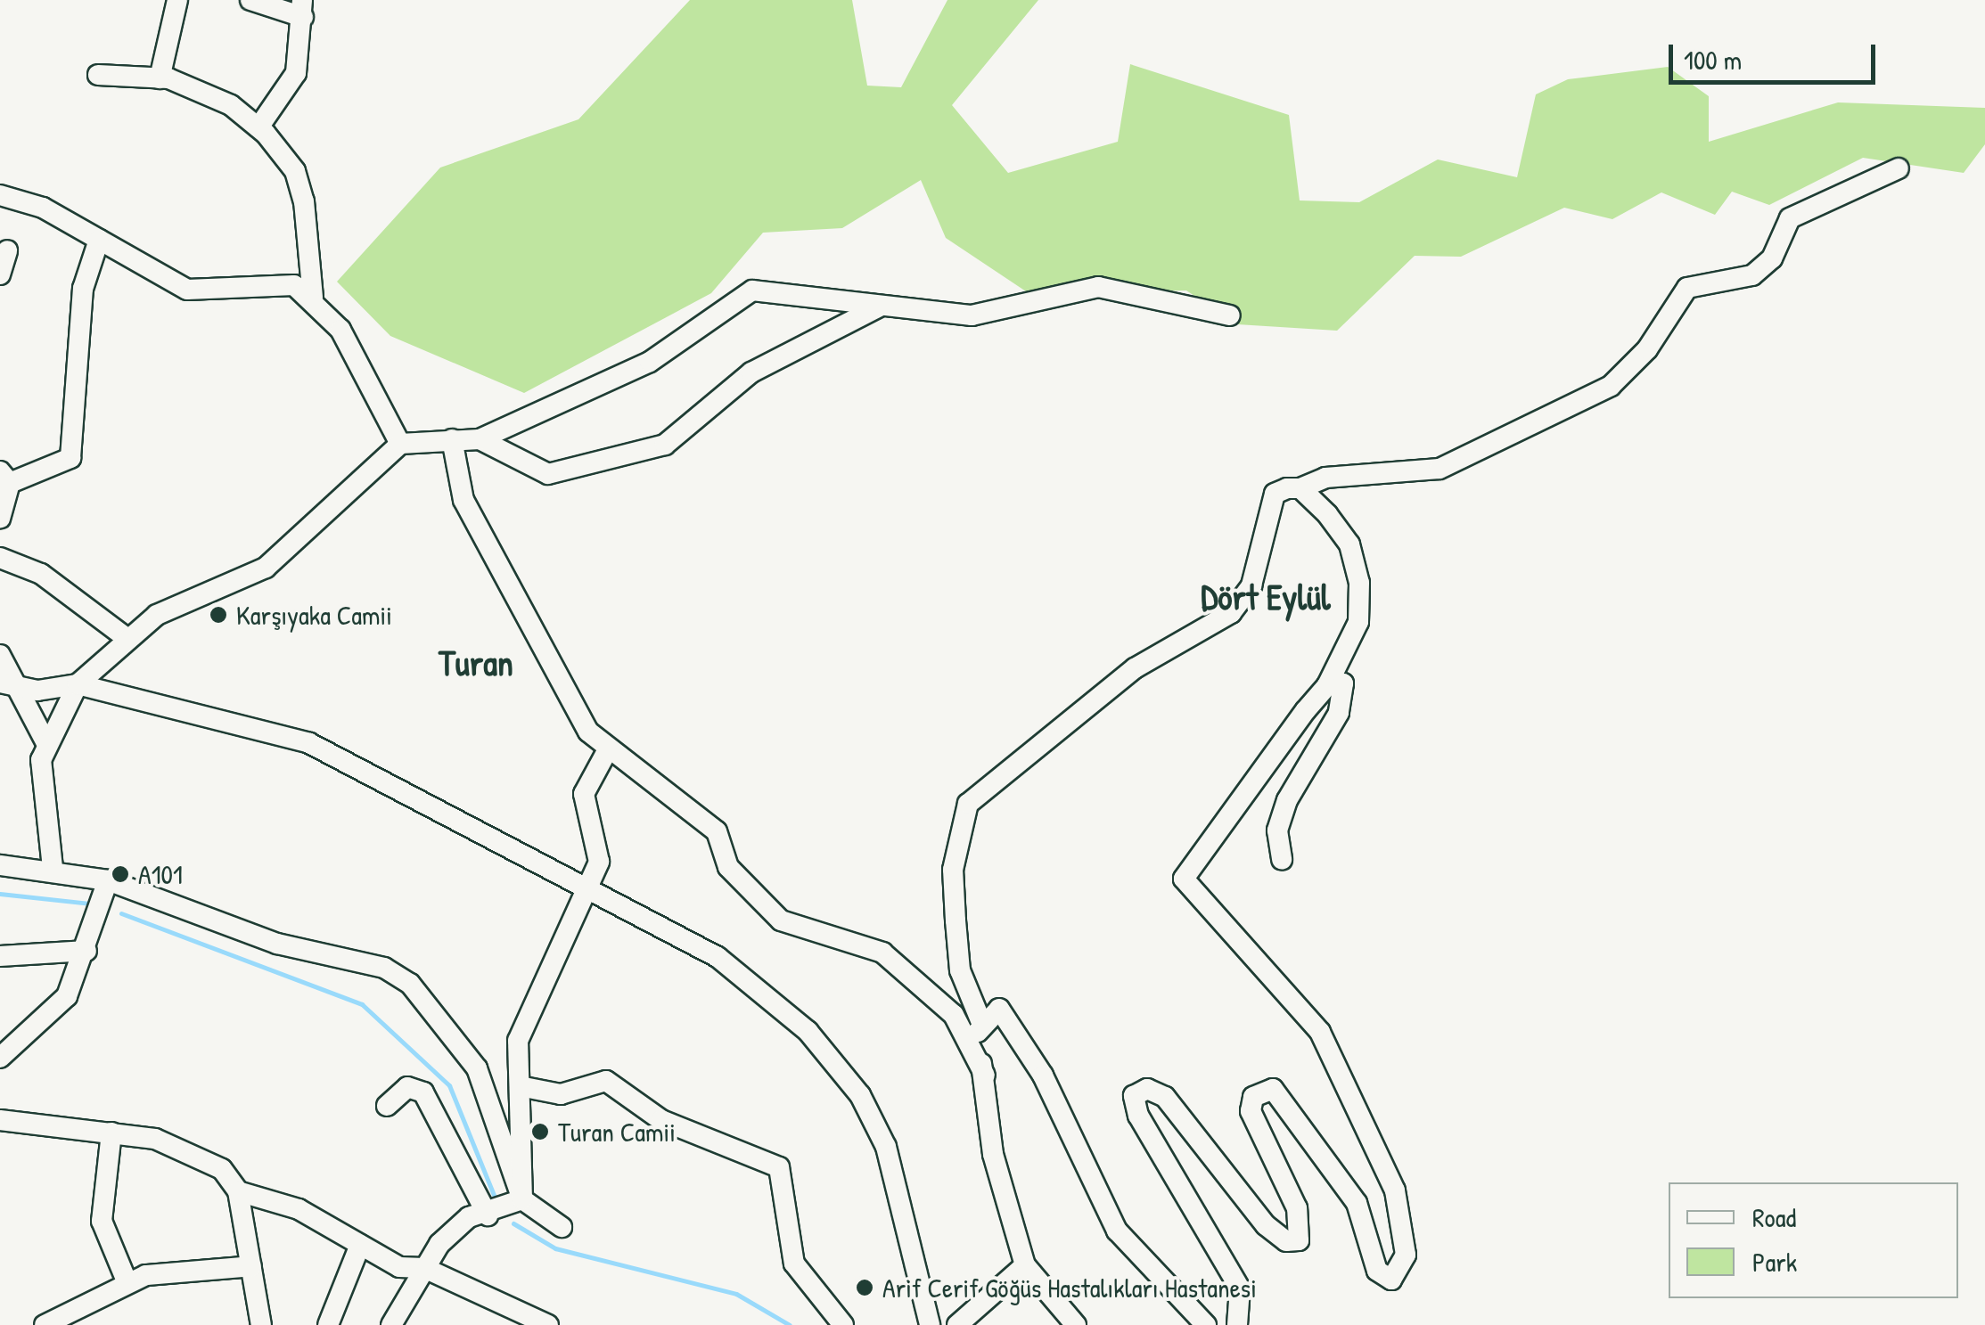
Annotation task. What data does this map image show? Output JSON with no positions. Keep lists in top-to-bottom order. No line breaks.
{"districts":["Dört Eylül","Turan"],"places":["Karşıyaka Camii","A101","Turan Camii","Arif Cerif Göğüs Hastalıkları Hastanesi"],"legend":["Road","Park"],"scale_bar":"100 m"}
